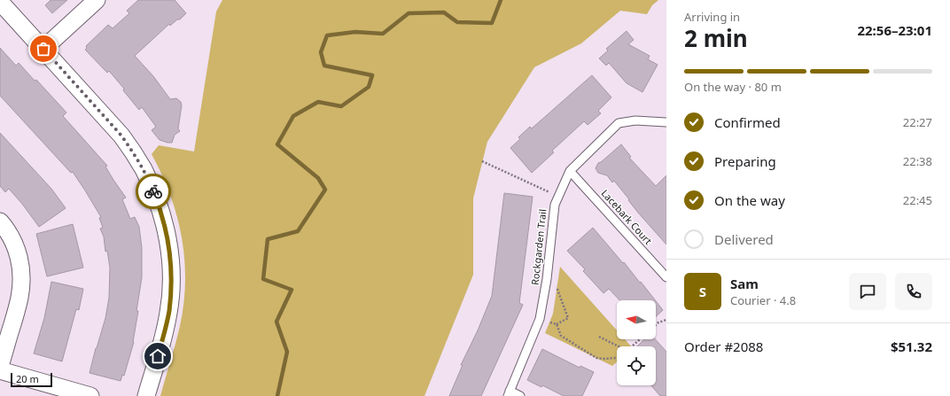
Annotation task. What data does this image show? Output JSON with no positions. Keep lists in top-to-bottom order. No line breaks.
{"streets":{"lane":["Lacebark Court","Rockgarden Trail"]},"crossings":[["Lacebark Court","Rockgarden Trail"]],"scale_bar":"20 m","north":"left","page":{"heading":["2 min","Arriving in","22:56–23:01"],"panel":["Sam","Courier · 4.8","Order #2088","$51.32"],"bar":"On the way · 80 m","list":[["Confirmed","22:27"],["Preparing","22:38"],["On the way","22:45"],"Delivered"],"round":"S","scale":"20 m"}}
